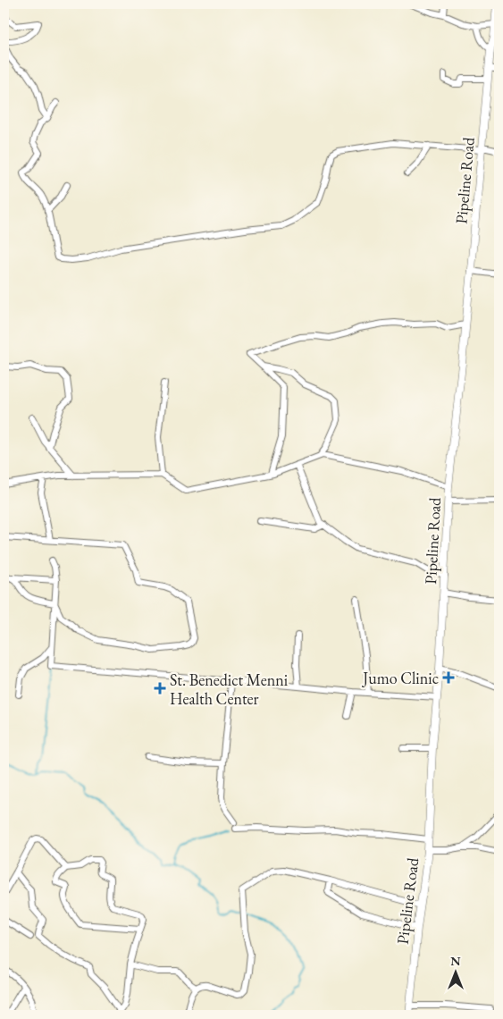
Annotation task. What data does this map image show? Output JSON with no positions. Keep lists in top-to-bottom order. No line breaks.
{"streets":{"street":["Pipeline Road"]},"places":{"health":["Jumo Clinic","St. Benedict Menni Health Center"]},"north":"top"}
